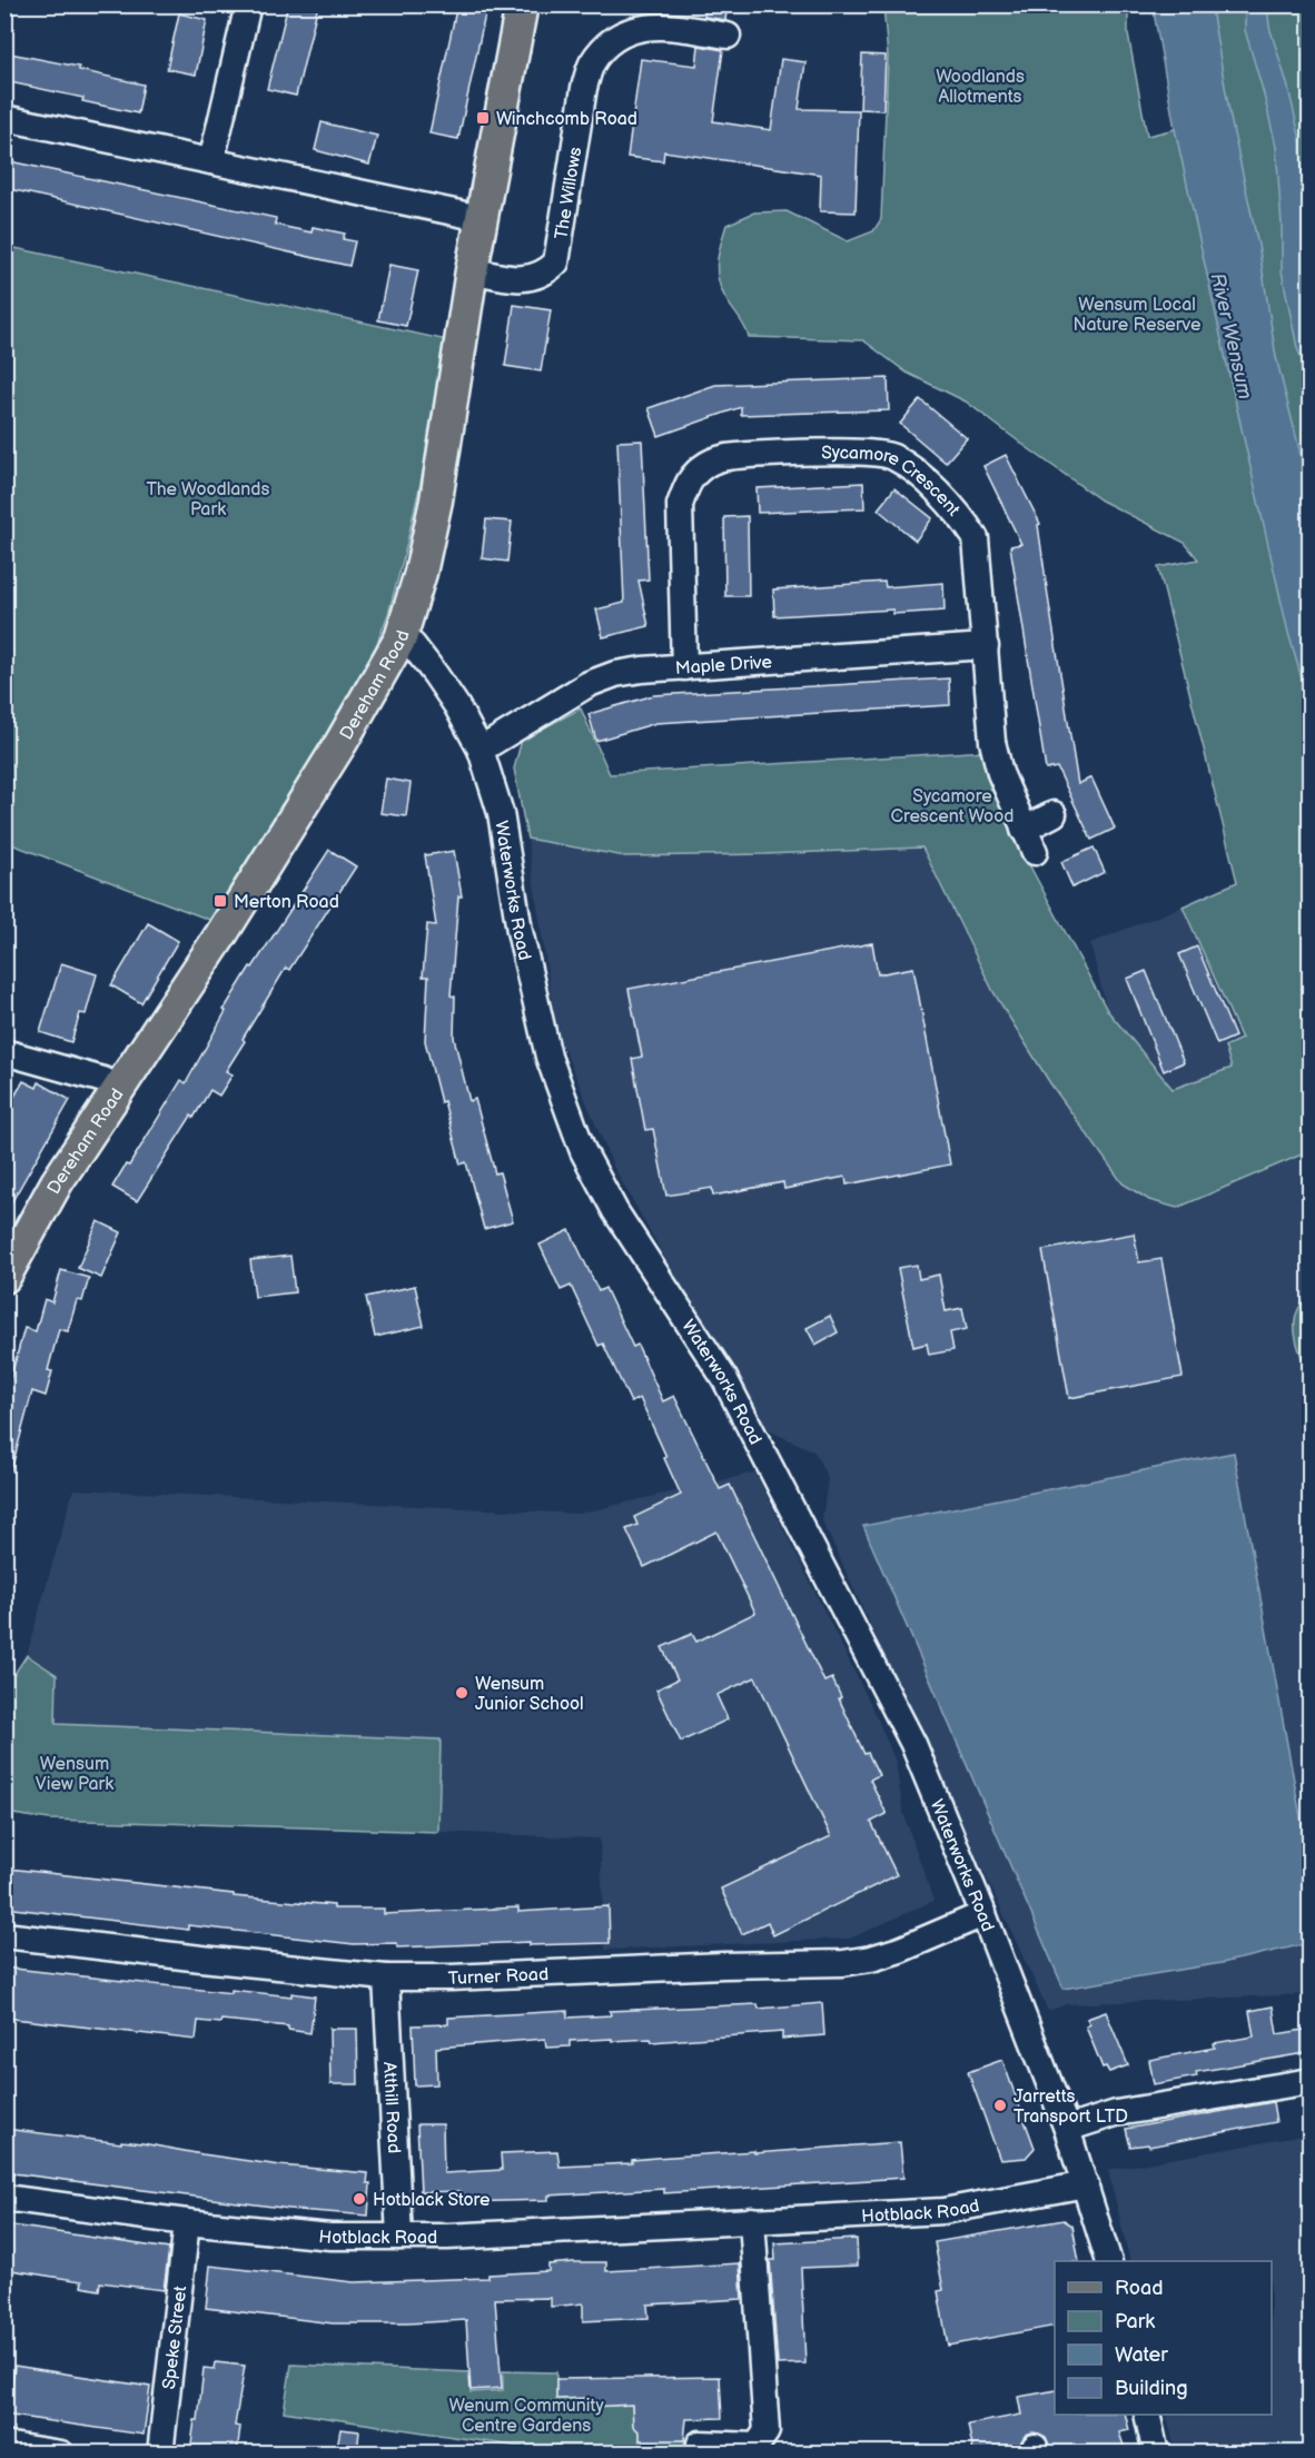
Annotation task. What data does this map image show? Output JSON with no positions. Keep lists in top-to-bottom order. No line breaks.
{"streets":{"main road":["Dereham Road"],"street":["The Willows","Sycamore Crescent","Maple Drive","Waterworks Road","Turner Road","Atthill Road","Hotblack Road","Speke Street"]},"crossings":[["The Willows","Dereham Road"],["Sycamore Crescent","Maple Drive"],["Maple Drive","Waterworks Road"],["Dereham Road","Waterworks Road"],["Waterworks Road","Turner Road"],["Waterworks Road","Hotblack Road"],["Turner Road","Atthill Road"],["Atthill Road","Hotblack Road"],["Hotblack Road","Speke Street"]],"water":["River Wensum"],"parks":["Woodlands Allotments","Wensum Local Nature Reserve","The Woodlands Park","Sycamore Crescent Wood","Wensum View Park","Wenum Community Centre Gardens"],"places":{"transit":["Winchcomb Road","Merton Road"],"other":["Wensum Junior School","Jarretts Transport LTD","Hotblack Store"]},"legend":["Road","Park","Water","Building"]}
